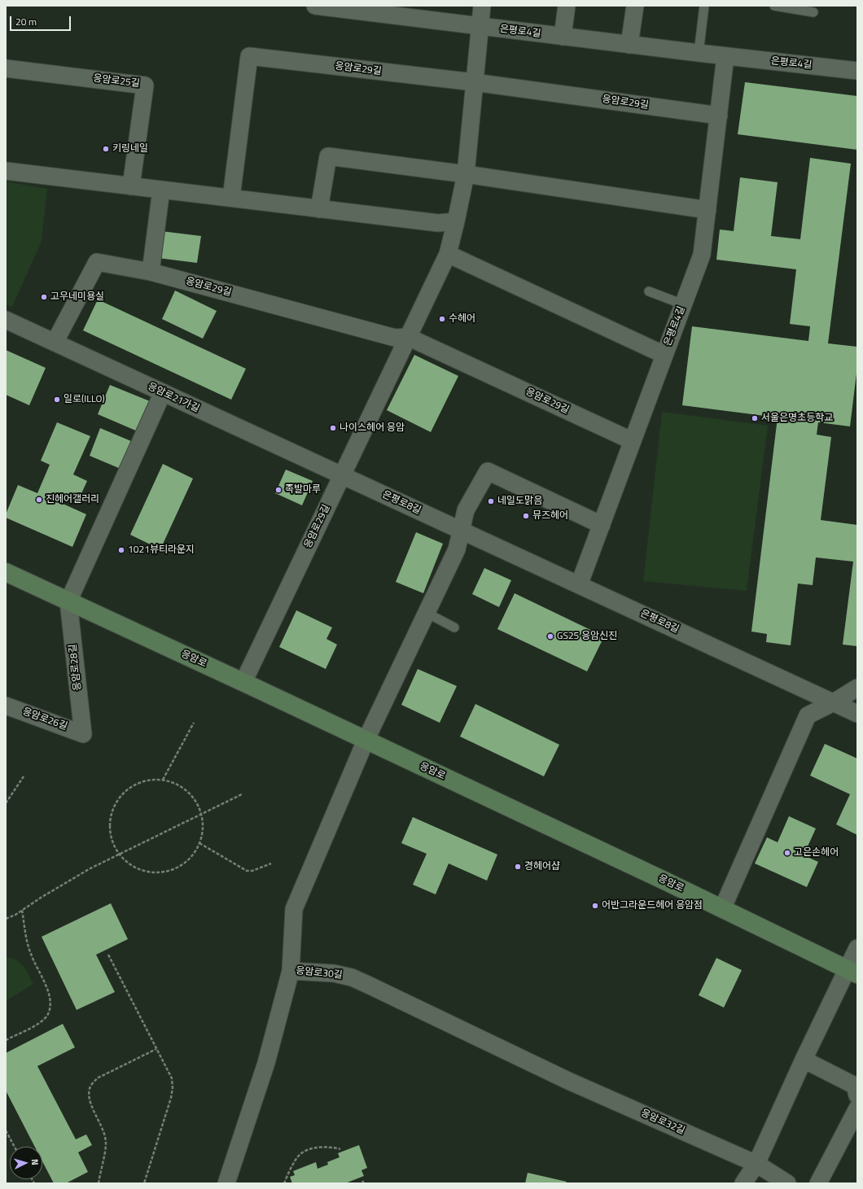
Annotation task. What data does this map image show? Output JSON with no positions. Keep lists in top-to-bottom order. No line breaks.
{"streets":{"main road":["응암로"],"street":["은평로4길","응암로29길","응암로25길","응암로21가길","은평로8길","응암로28길","응암로26길","응암로30길","응암로32길"]},"crossings":[["은평로4길","응암로29길"],["은평로4길","은평로8길"],["응암로29길","응암로21가길"],["응암로29길","은평로8길"],["응암로29길","응암로"],["응암로21가길","은평로8길"],["은평로8길","응암로30길"],["응암로","응암로28길"],["응암로","응암로30길"],["응암로28길","응암로26길"],["응암로30길","응암로32길"]],"places":["키링네일","고우네미용실","수헤어","일로(ILLO)","서울은명초등학교","나이스헤어 응암","족발마루","진헤어갤러리","네일도맑음","뮤즈헤어","1021뷰티라운지","GS25 응암신진","고은손헤어","경헤어샵","어반그라운드헤어 응암점"],"scale_bar":"20 m","north":"right"}
